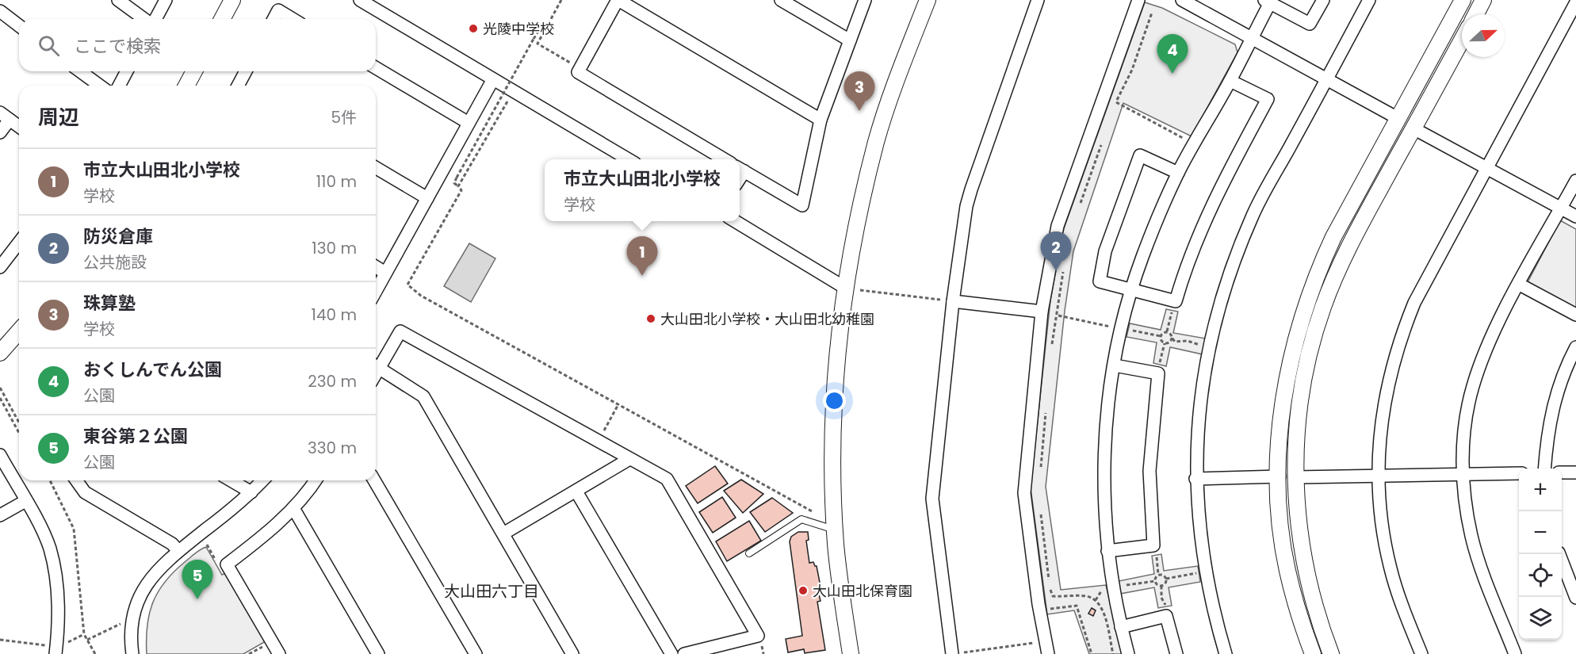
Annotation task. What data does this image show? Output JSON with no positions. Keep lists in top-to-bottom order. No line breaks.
{"districts":["大山田六丁目"],"places":["光陵中学校","大山田北小学校・大山田北幼稚園","大山田北保育園"],"north":"right","page":{"search":"ここで検索","pins":["4","3","2","1","5"],"heading":["周辺","5件"],"list":[{"mark":"1","name":"市立大山田北小学校","note":"学校","value":"110 m"},{"mark":"2","name":"防災倉庫","note":"公共施設","value":"130 m"},{"mark":"3","name":"珠算塾","note":"学校","value":"140 m"},{"mark":"4","name":"おくしんでん公園","note":"公園","value":"230 m"},{"mark":"5","name":"東谷第２公園","note":"公園","value":"330 m"}],"popup":["市立大山田北小学校","学校"],"map_buttons":["+","−"]}}
